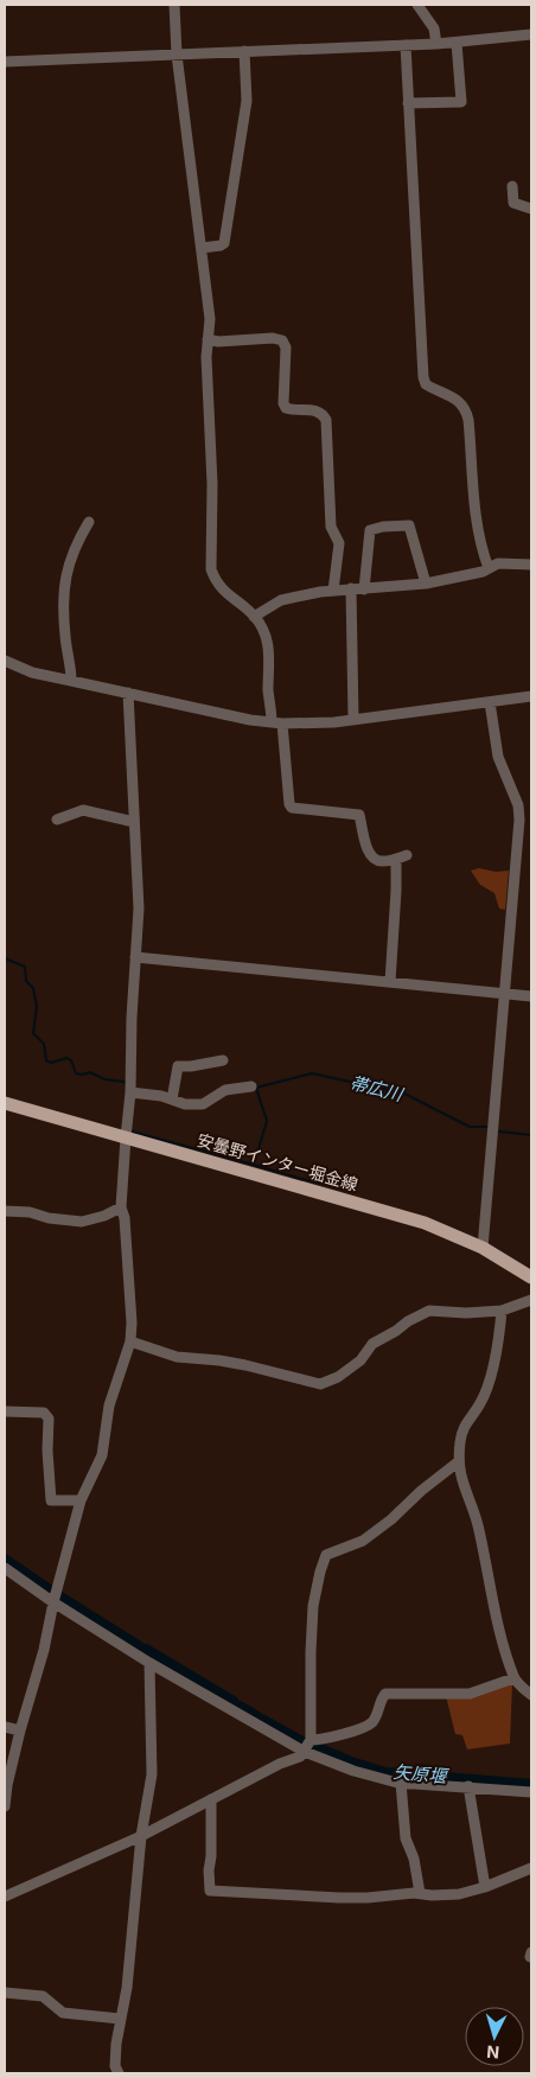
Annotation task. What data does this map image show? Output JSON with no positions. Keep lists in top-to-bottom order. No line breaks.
{"streets":{"main road":["安曇野インター堀金線"]},"water":["帯広川","矢原堰"],"north":"bottom"}
